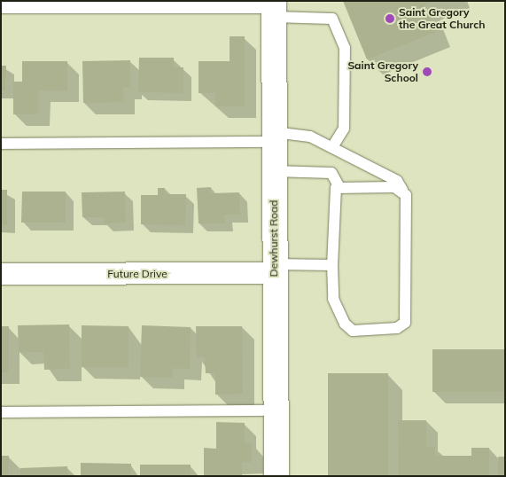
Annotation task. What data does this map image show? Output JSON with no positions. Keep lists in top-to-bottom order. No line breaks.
{"streets":{"street":["Dewhurst Road","Future Drive"]},"crossings":[["Dewhurst Road","Future Drive"]],"places":["Saint Gregory the Great Church","Saint Gregory School"]}
